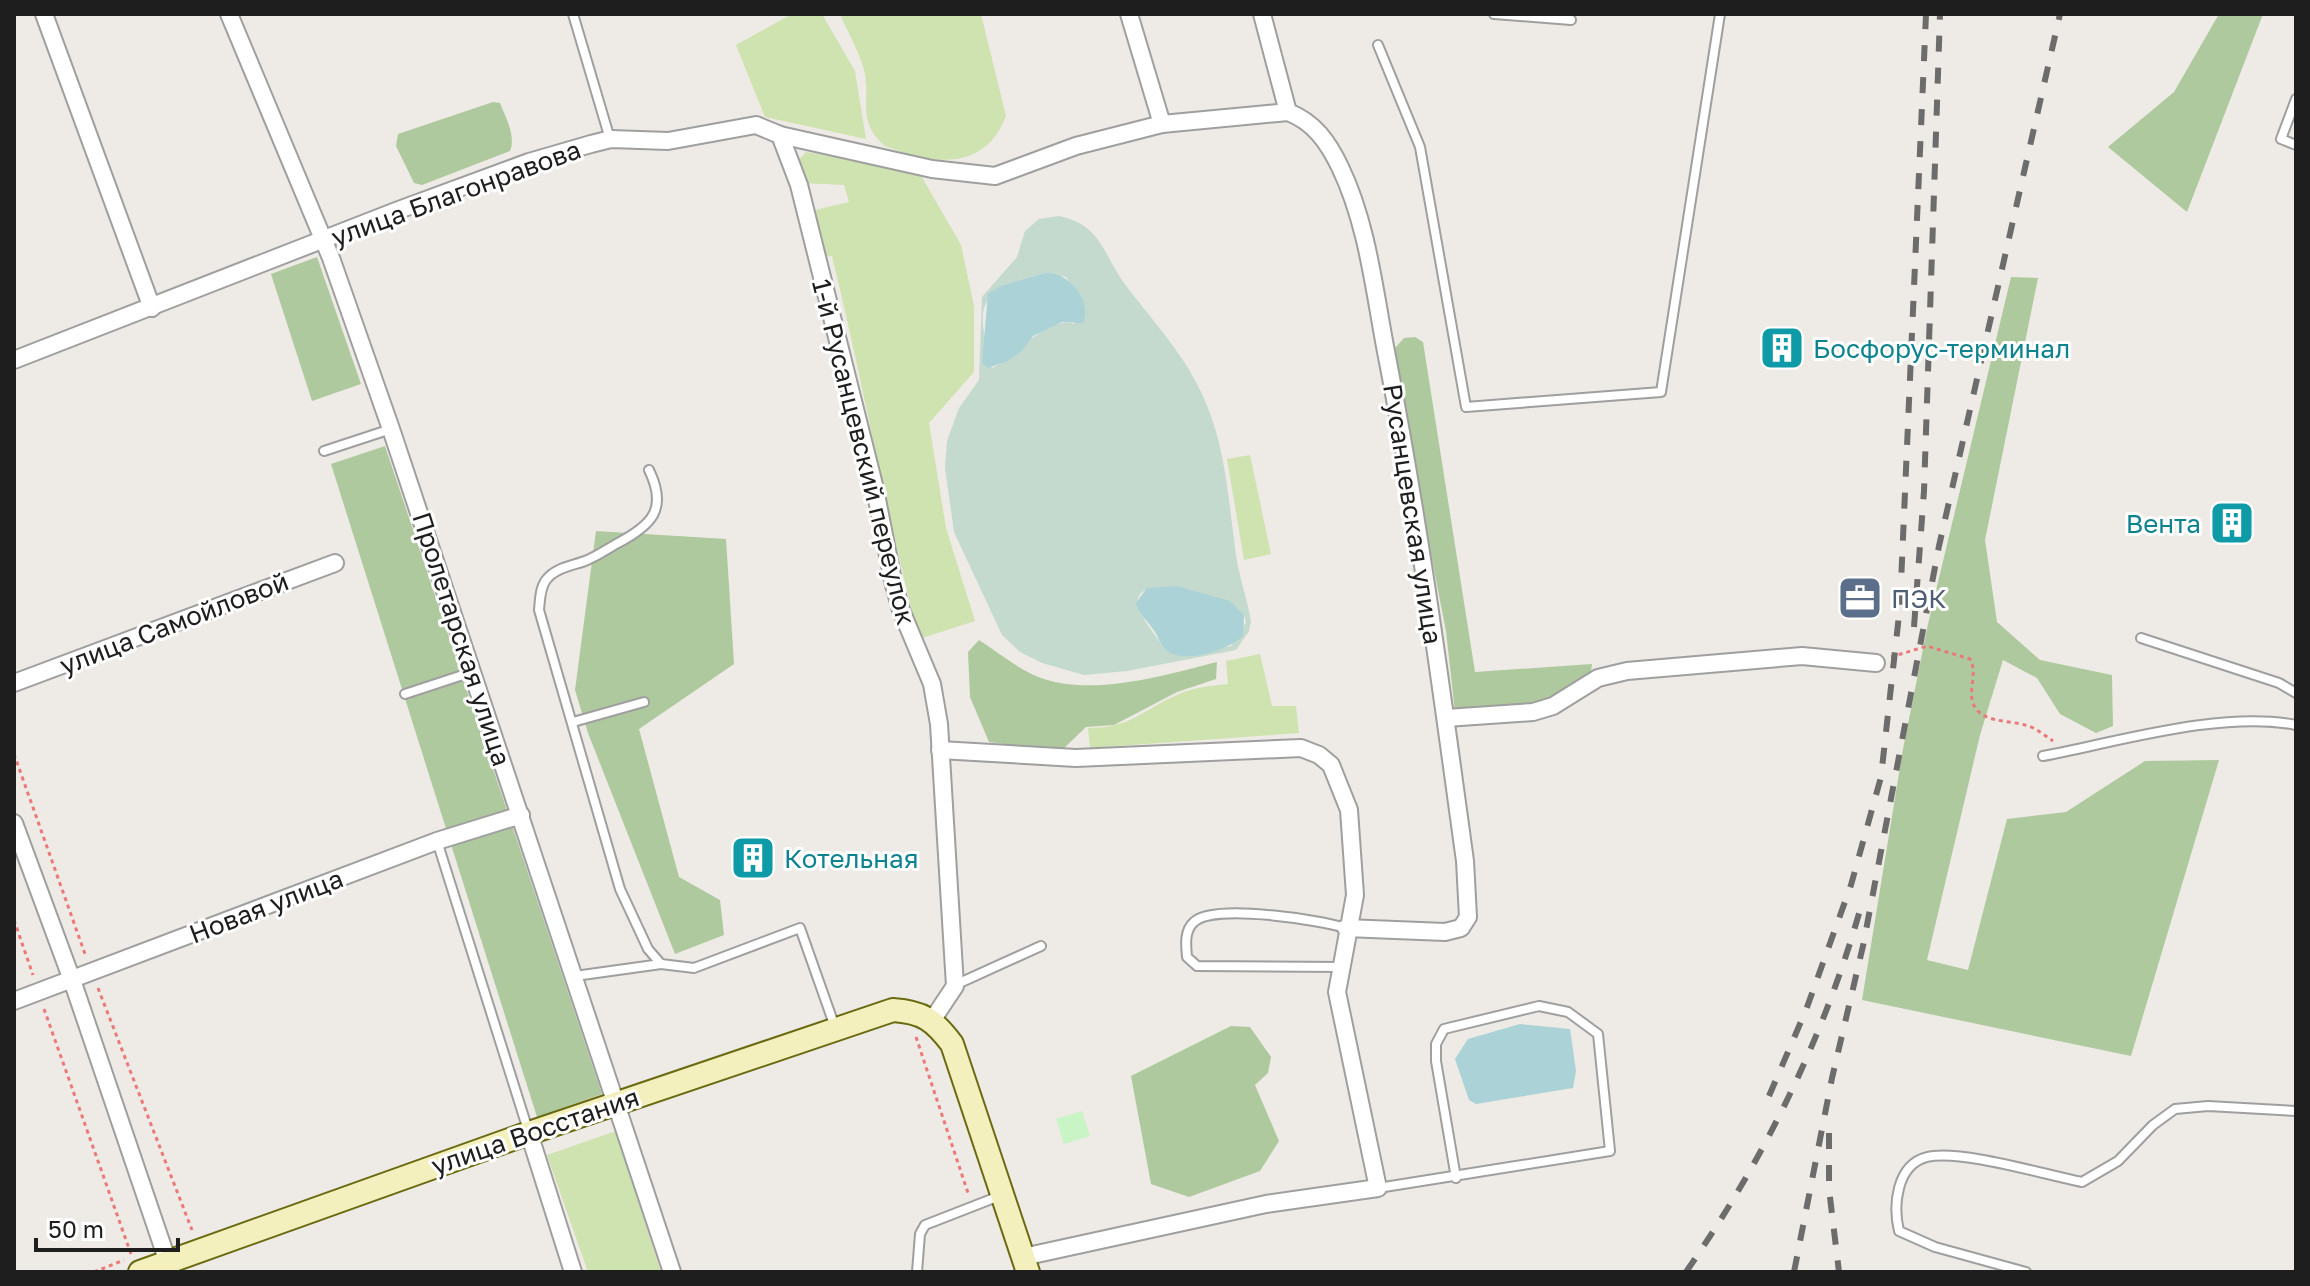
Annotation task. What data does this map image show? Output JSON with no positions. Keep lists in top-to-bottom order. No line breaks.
{"streets":{"street":["улица Благонравова","1-й Русанцевский переулок","Русанцевская улица","улица Самойловой","Пролетарская улица","Новая улица","улица Восстания"]},"crossings":[["улица Благонравова","1-й Русанцевский переулок"],["улица Благонравова","Русанцевская улица"],["улица Благонравова","Пролетарская улица"],["Пролетарская улица","Новая улица"],["Пролетарская улица","улица Восстания"]],"places":{"building":["Босфорус-терминал","Вента","Котельная"],"office":["ПЭК"]},"scale_bar":"50 m"}
